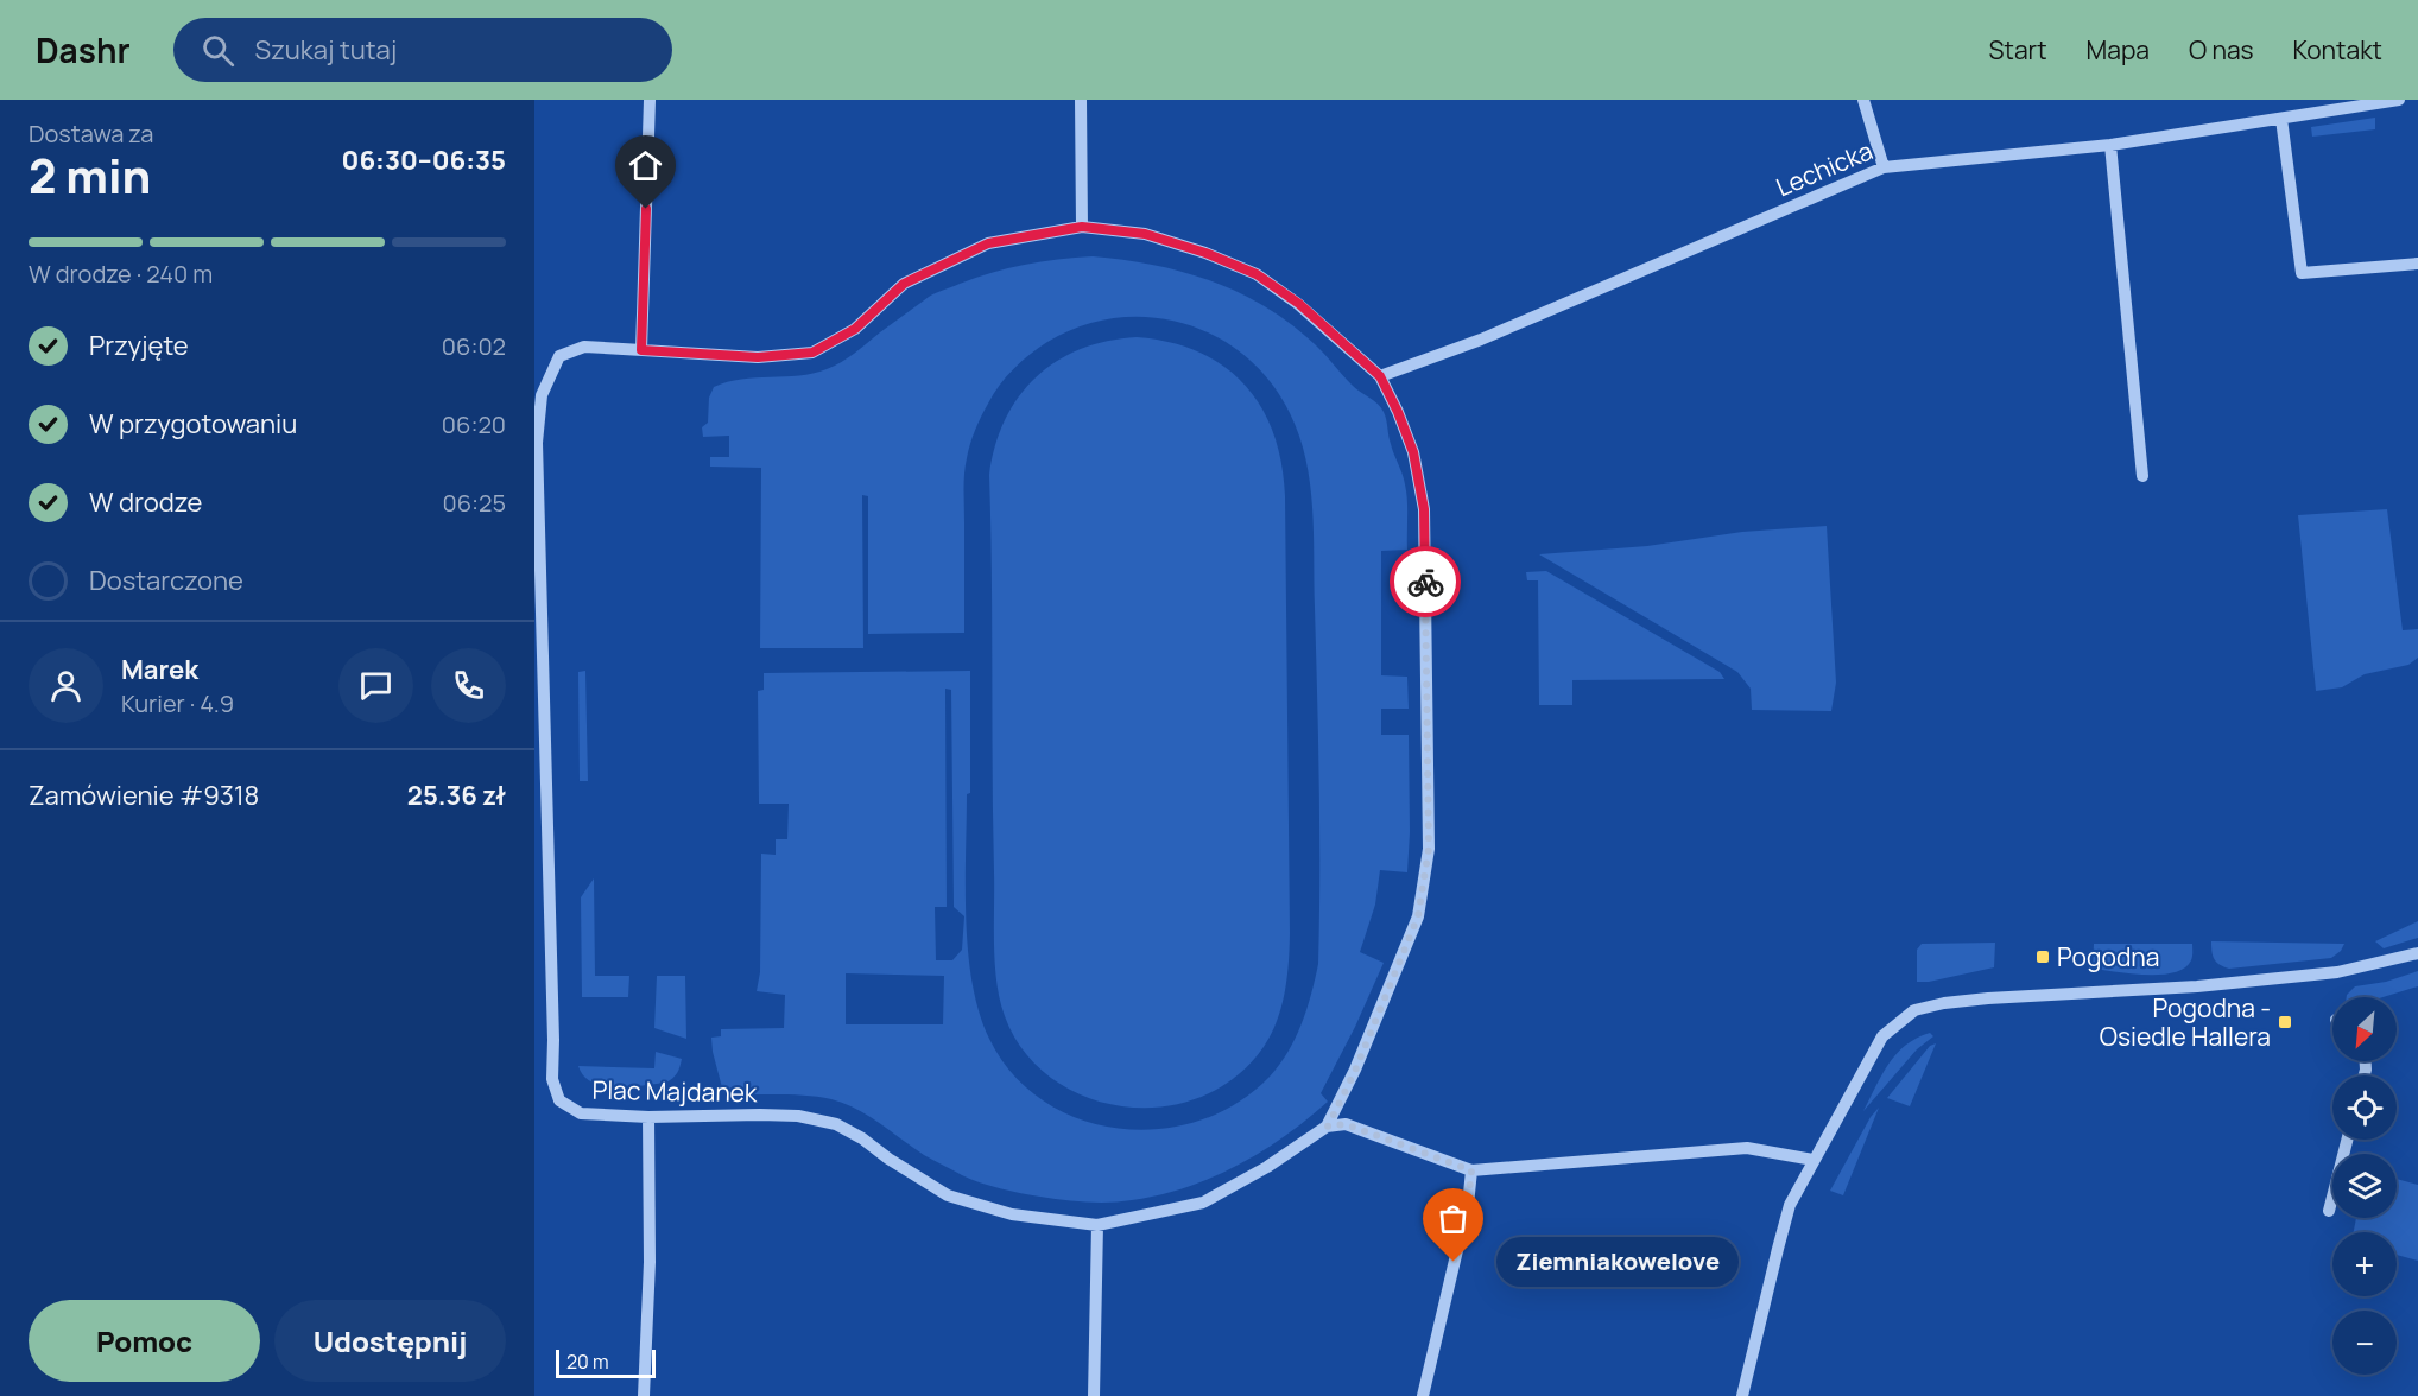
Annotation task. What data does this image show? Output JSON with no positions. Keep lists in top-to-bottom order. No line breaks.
{"streets":{"street":["Lechicka","Plac Majdanek"]},"crossings":[["Lechicka","Plac Majdanek"]],"places":{"transit":["Pogodna","Pogodna - Osiedle Hallera"],"other":["Ziemniakowelove"]},"scale_bar":"20 m","north":"bottom left","page":{"header":"Dashr","search":"Szukaj tutaj","nav":["Start","Mapa","O nas","Kontakt"],"heading":["2 min","Dostawa za","06:30–06:35"],"panel":["Marek","Kurier · 4.9","Zamówienie #9318","25.36 zł"],"bar":"W drodze · 240 m","list":[["Przyjęte","06:02"],["W przygotowaniu","06:20"],["W drodze","06:25"],"Dostarczone"],"map_buttons":["+","−"],"bubble":"Ziemniakowelove","buttons":["Pomoc","Udostępnij"],"scale":"20 m"}}
